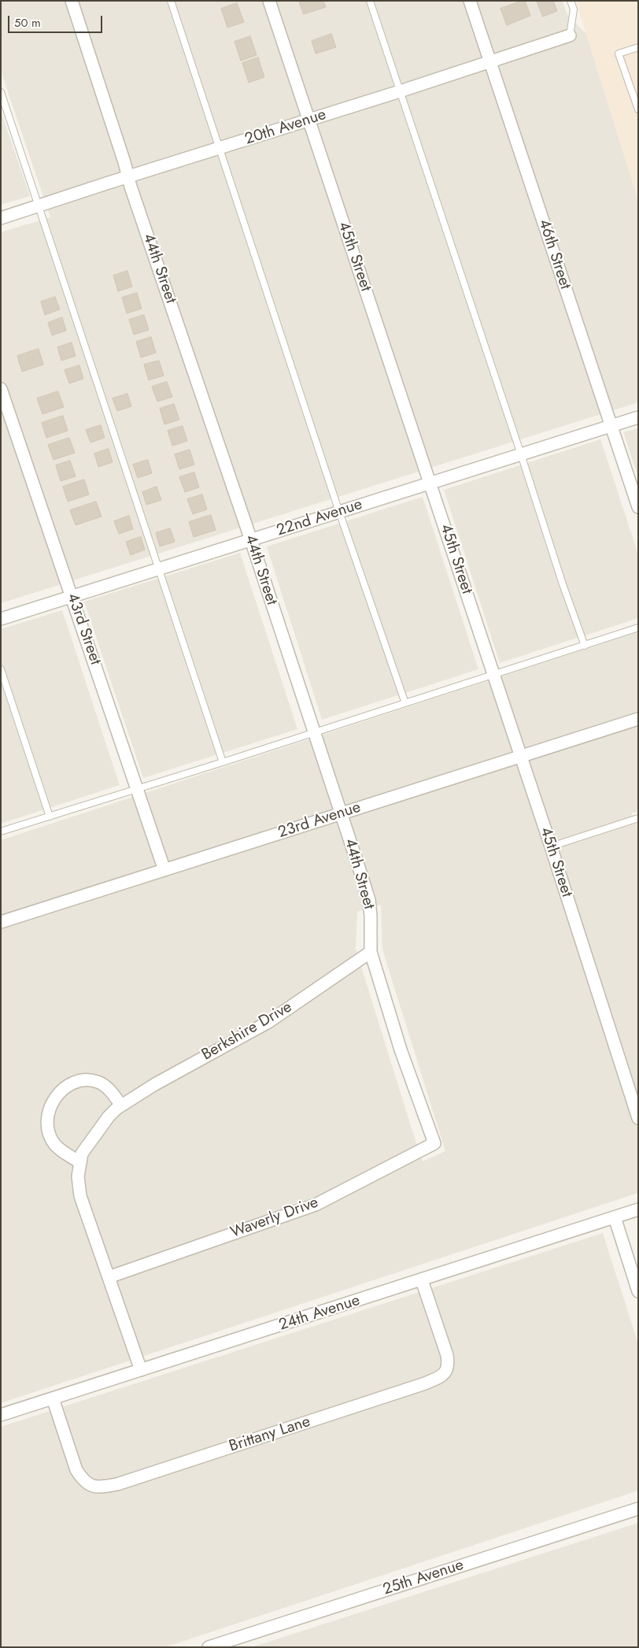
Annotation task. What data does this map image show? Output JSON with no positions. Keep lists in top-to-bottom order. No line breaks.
{"streets":{"street":["20th Avenue","46th Street","45th Street","44th Street","22nd Avenue","43rd Street","23rd Avenue","Berkshire Drive","Waverly Drive","24th Avenue","Brittany Lane","25th Avenue"]},"crossings":[["20th Avenue","46th Street"],["20th Avenue","45th Street"],["20th Avenue","44th Street"],["46th Street","22nd Avenue"],["45th Street","22nd Avenue"],["45th Street","23rd Avenue"],["44th Street","22nd Avenue"],["44th Street","23rd Avenue"],["44th Street","Berkshire Drive"],["44th Street","Waverly Drive"],["22nd Avenue","43rd Street"],["43rd Street","23rd Avenue"],["Berkshire Drive","Waverly Drive"],["Berkshire Drive","24th Avenue"],["24th Avenue","Brittany Lane"]],"scale_bar":"50 m"}
